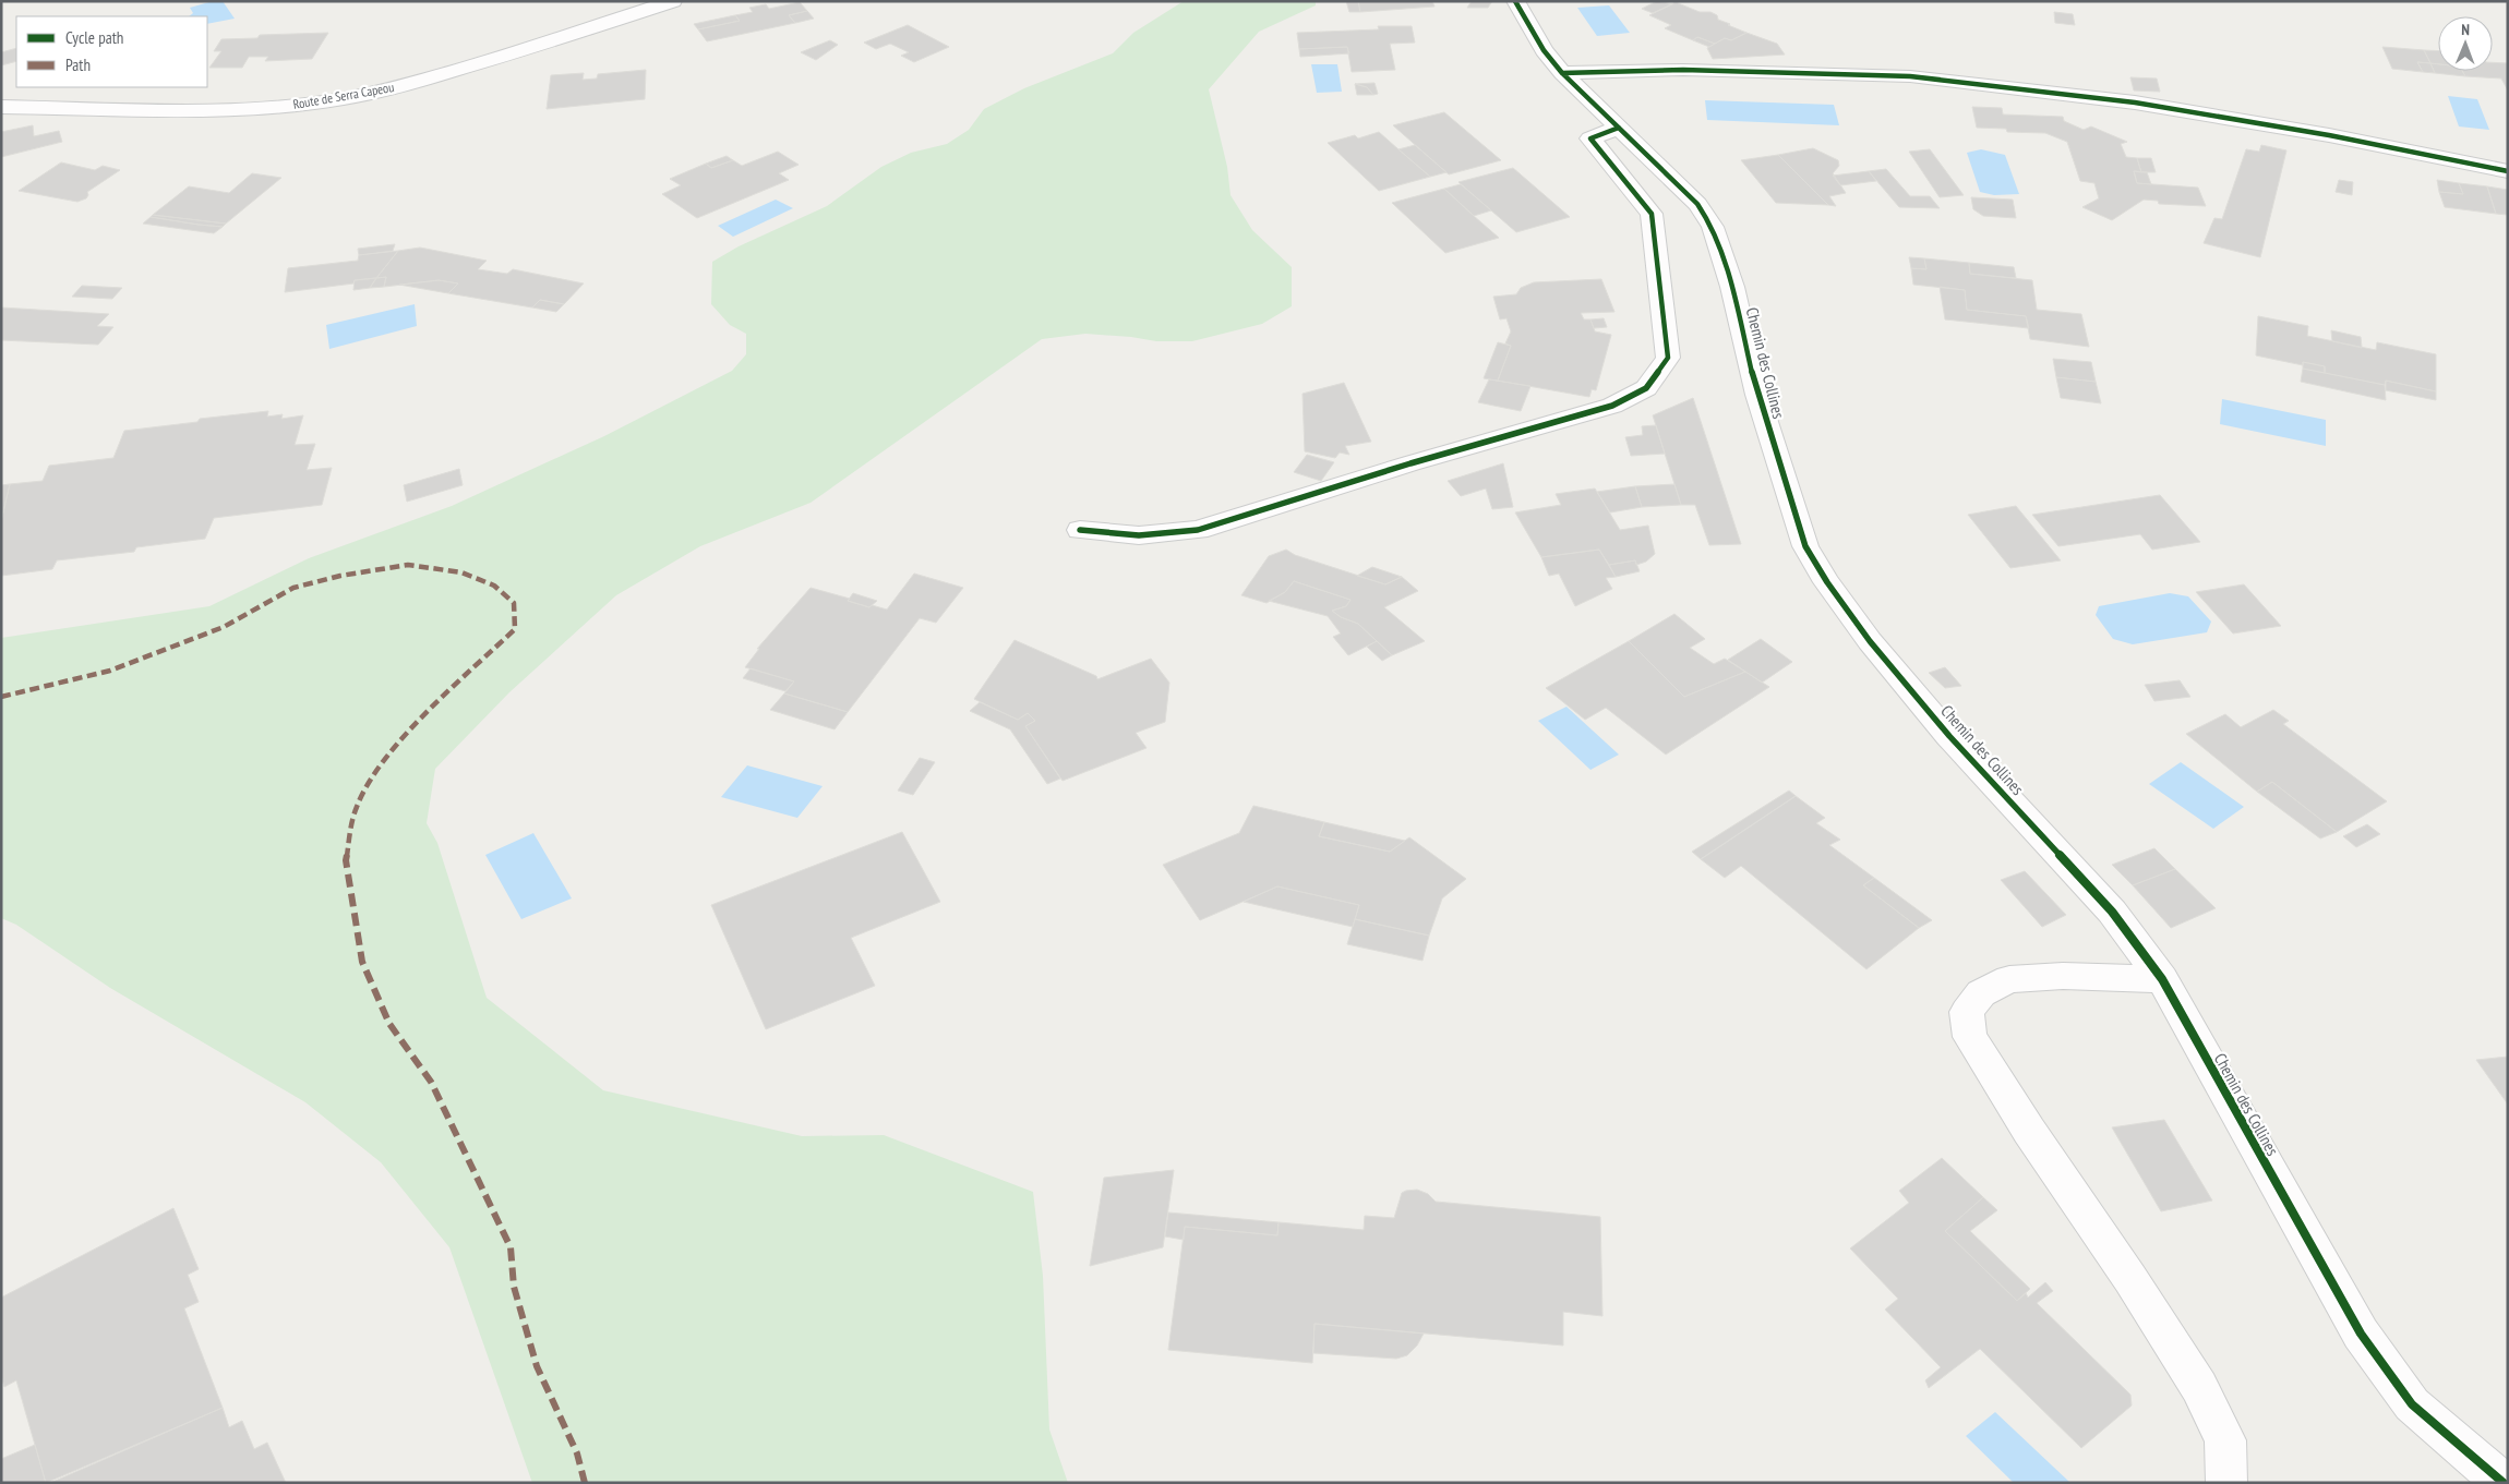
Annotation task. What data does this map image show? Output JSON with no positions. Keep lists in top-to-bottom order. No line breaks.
{"streets":{"street":["Route de Serra Capeou","Chemin des Collines"]},"legend":["Cycle path","Path"],"north":"top"}
